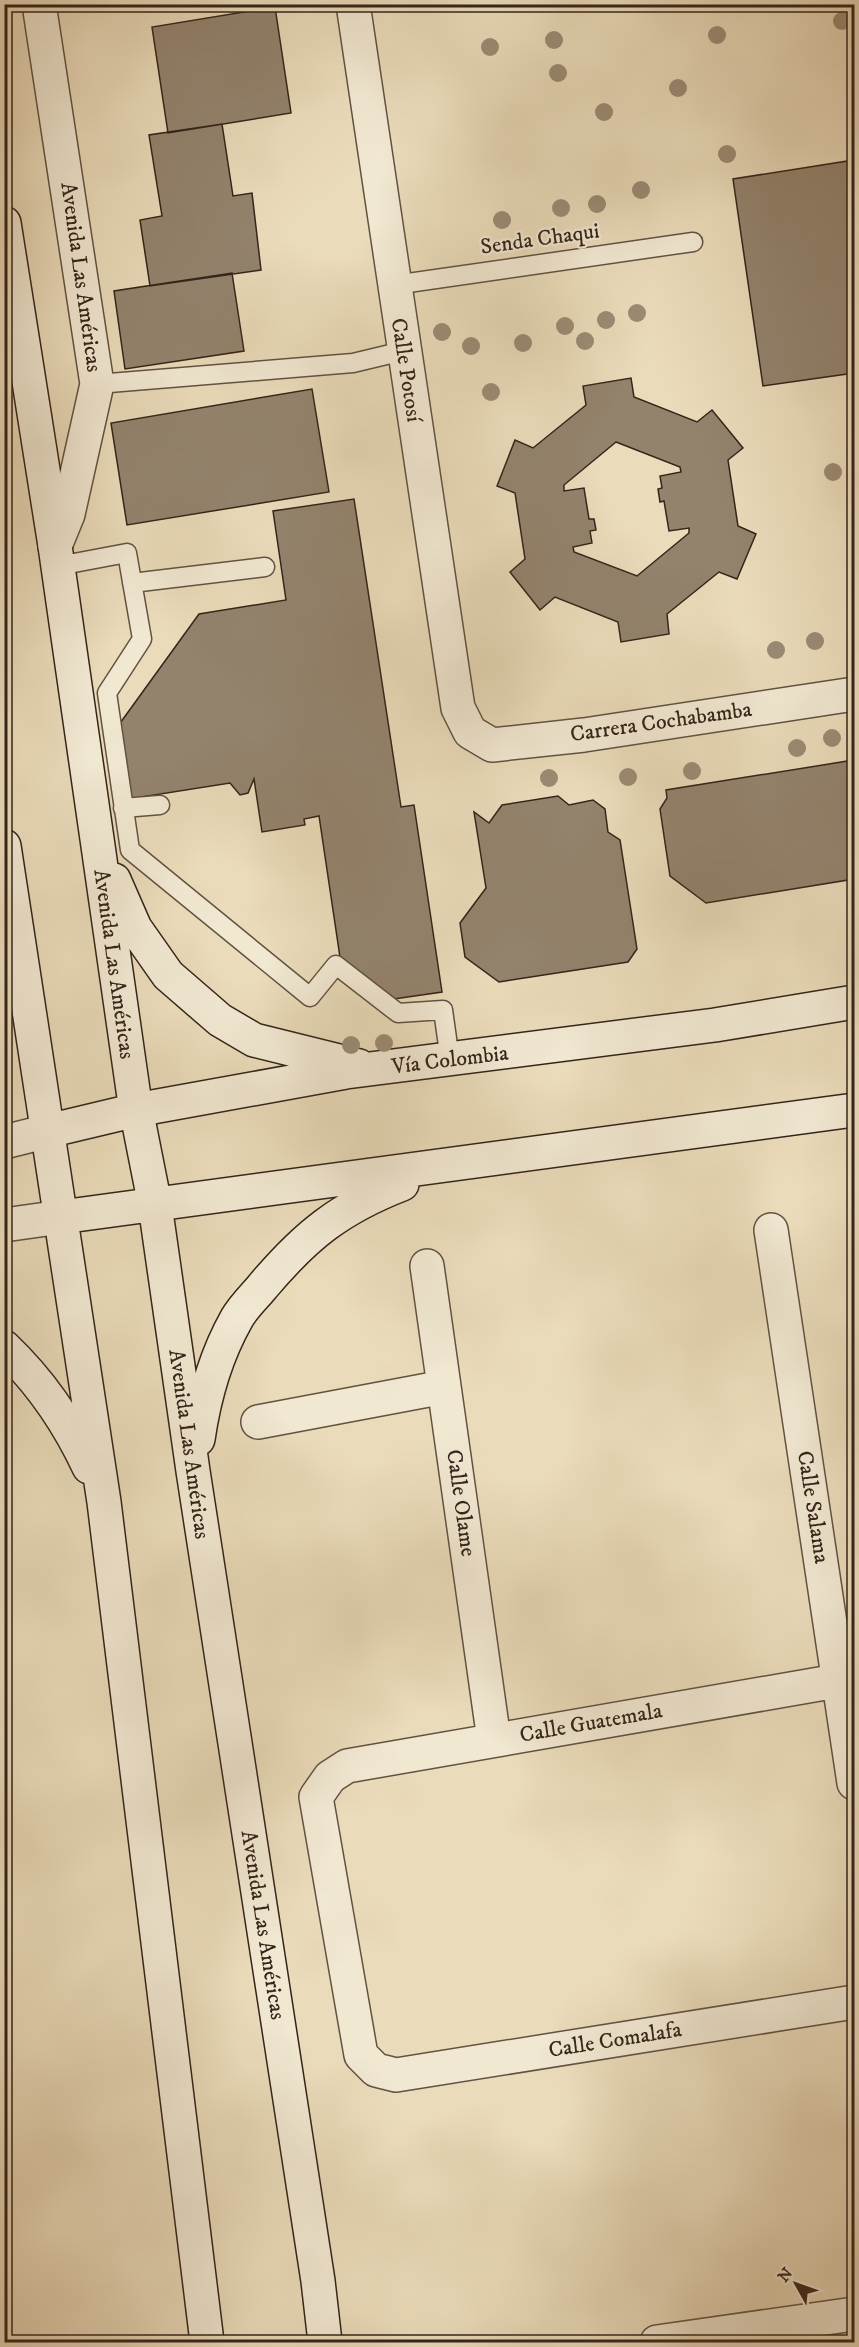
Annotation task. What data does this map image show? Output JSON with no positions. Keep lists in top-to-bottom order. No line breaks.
{"streets":{"main road":["Avenida Las Américas","Calle Potosí","Carrera Cochabamba","Vía Colombia","Calle Olame","Calle Salama","Calle Guatemala","Calle Comalafa"],"lane":["Senda Chaqui"]},"crossings":[["Senda Chaqui","Calle Potosí"],["Avenida Las Américas","Vía Colombia"],["Calle Potosí","Carrera Cochabamba"],["Calle Olame","Calle Guatemala"],["Calle Salama","Calle Guatemala"],["Calle Guatemala","Calle Comalafa"]],"north":"top left"}
